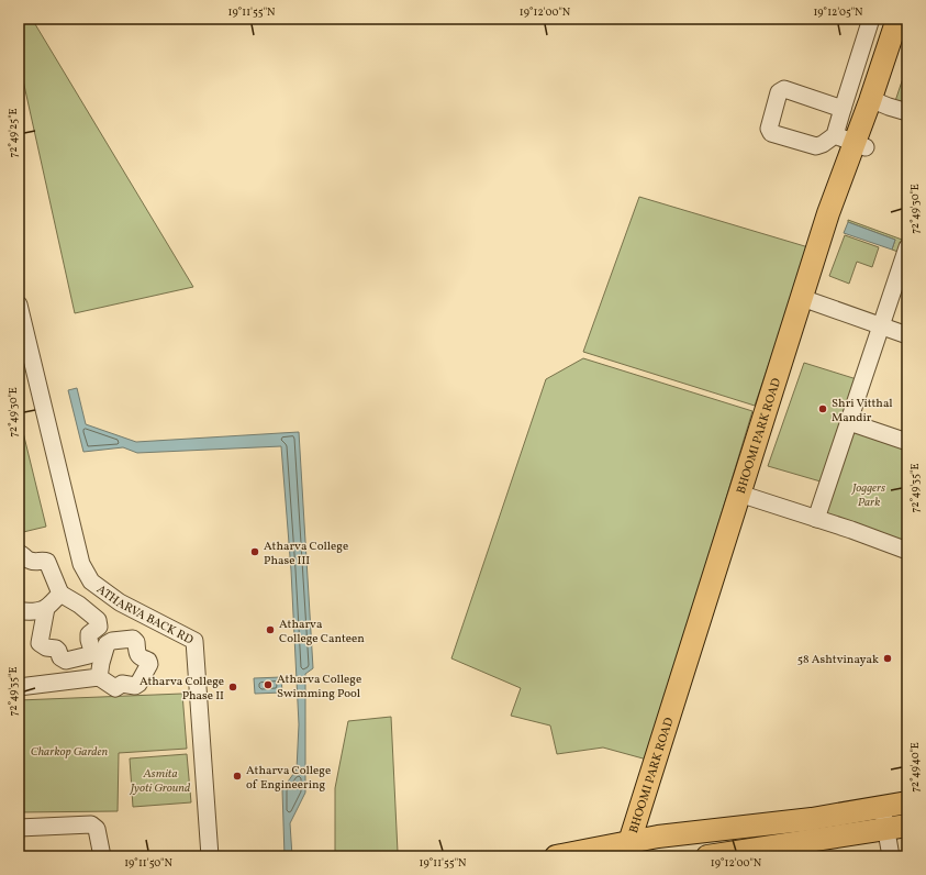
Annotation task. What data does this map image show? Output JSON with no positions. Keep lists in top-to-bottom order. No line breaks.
{"streets":{"main road":["BHOOMI PARK ROAD"],"street":["ATHARVA BACK RD"]},"parks":["Joggers Park","Charkop Garden","Asmita Jyoti Ground"],"places":["Shri Vitthal Mandir","Atharva College Phase III","Atharva College Canteen","58 Ashtvinayak","Atharva College Swimming Pool","Atharva College Phase II","Atharva College of Engineering"],"coordinates":["19°11'55\"N","19°12'00\"N","19°12'05\"N","72°49'25\"E","72°49'30\"E","72°49'35\"E","72°49'40\"E","19°11'50\"N"]}
